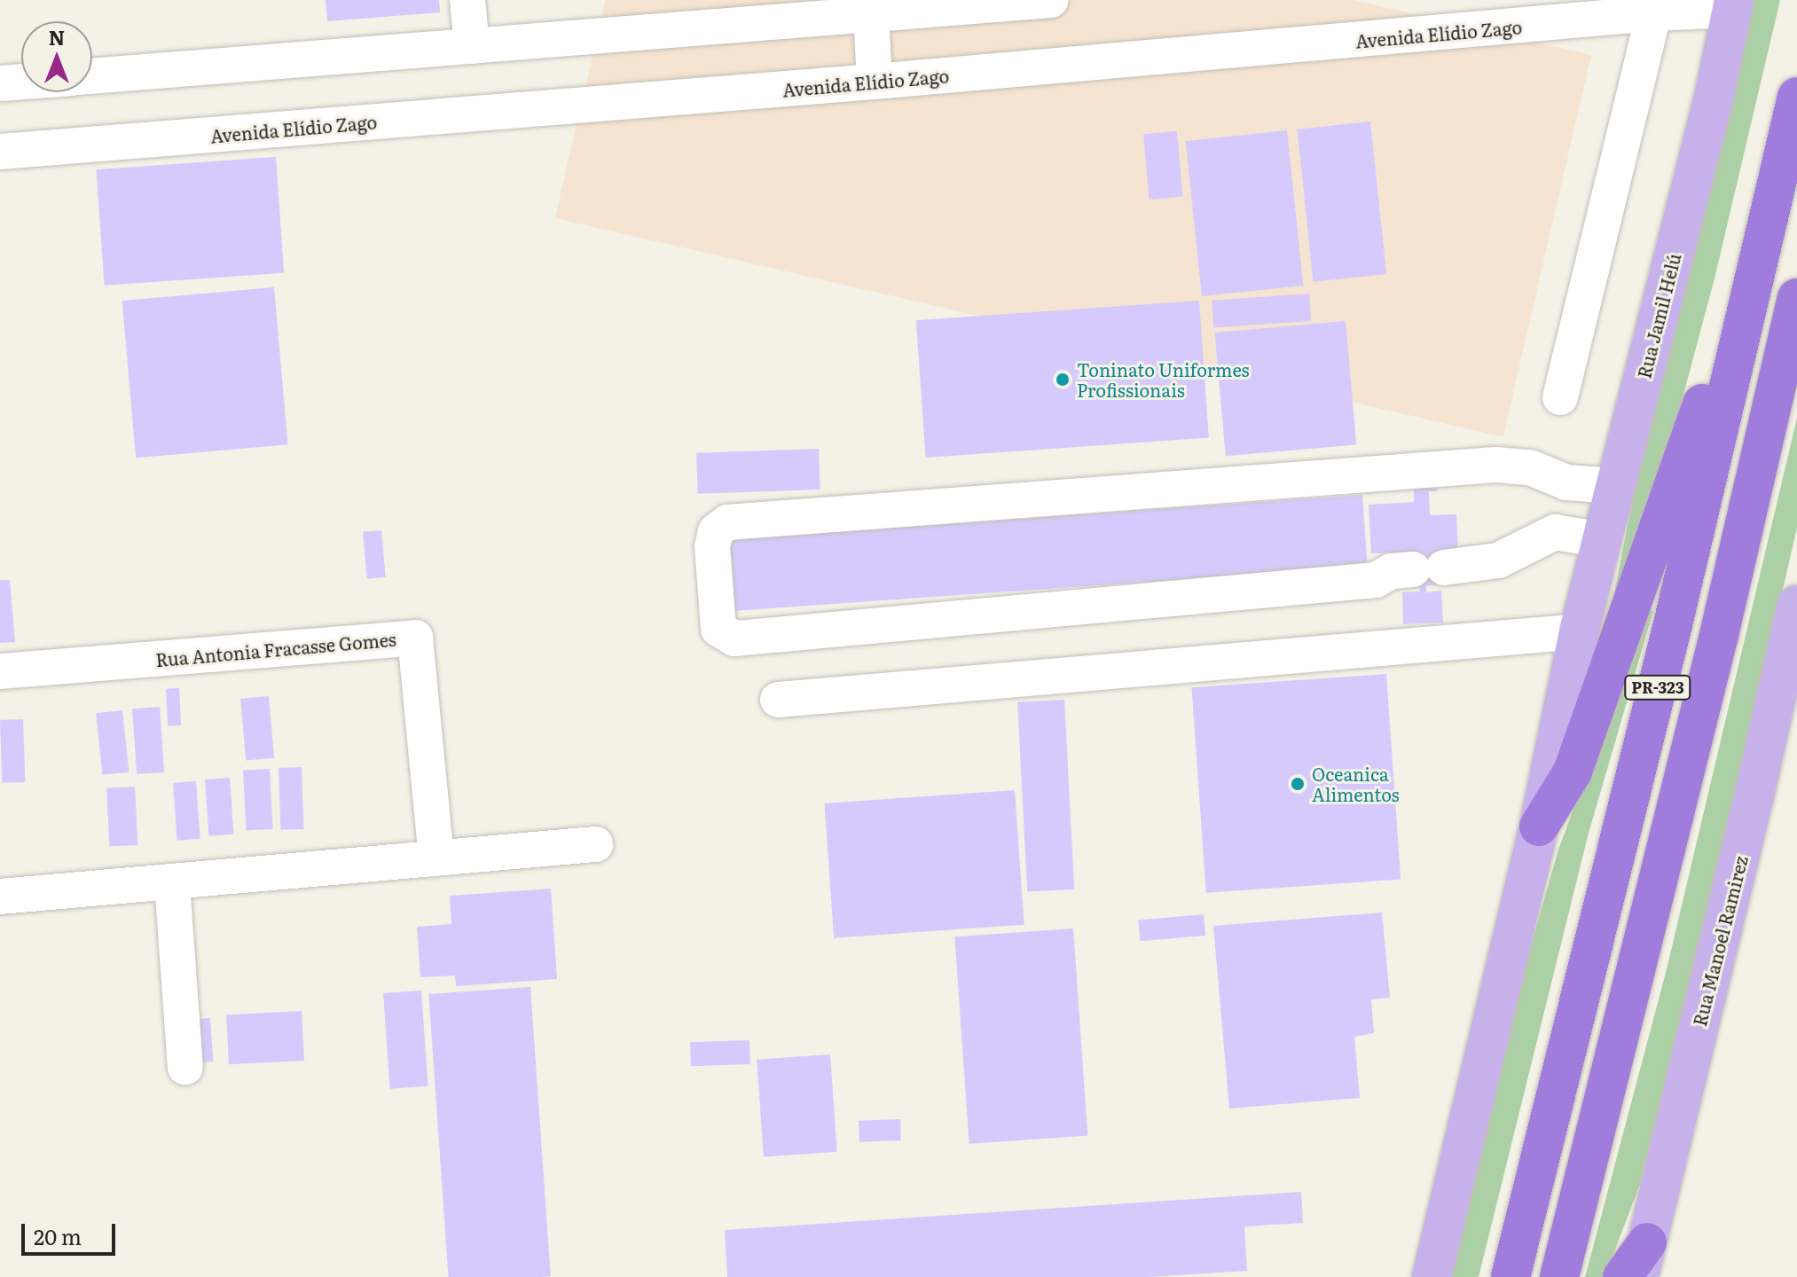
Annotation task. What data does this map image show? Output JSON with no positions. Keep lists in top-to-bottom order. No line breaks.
{"streets":{"highway":["PR-323"],"main road":["Rua Jamil Helú","Rua Manoel Ramirez"],"street":["Avenida Elídio Zago","Rua Antonia Fracasse Gomes"]},"crossings":[["Avenida Elídio Zago","Rua Jamil Helú"]],"places":["Toninato Uniformes Profissionais","Oceanica Alimentos"],"scale_bar":"20 m","north":"top"}
